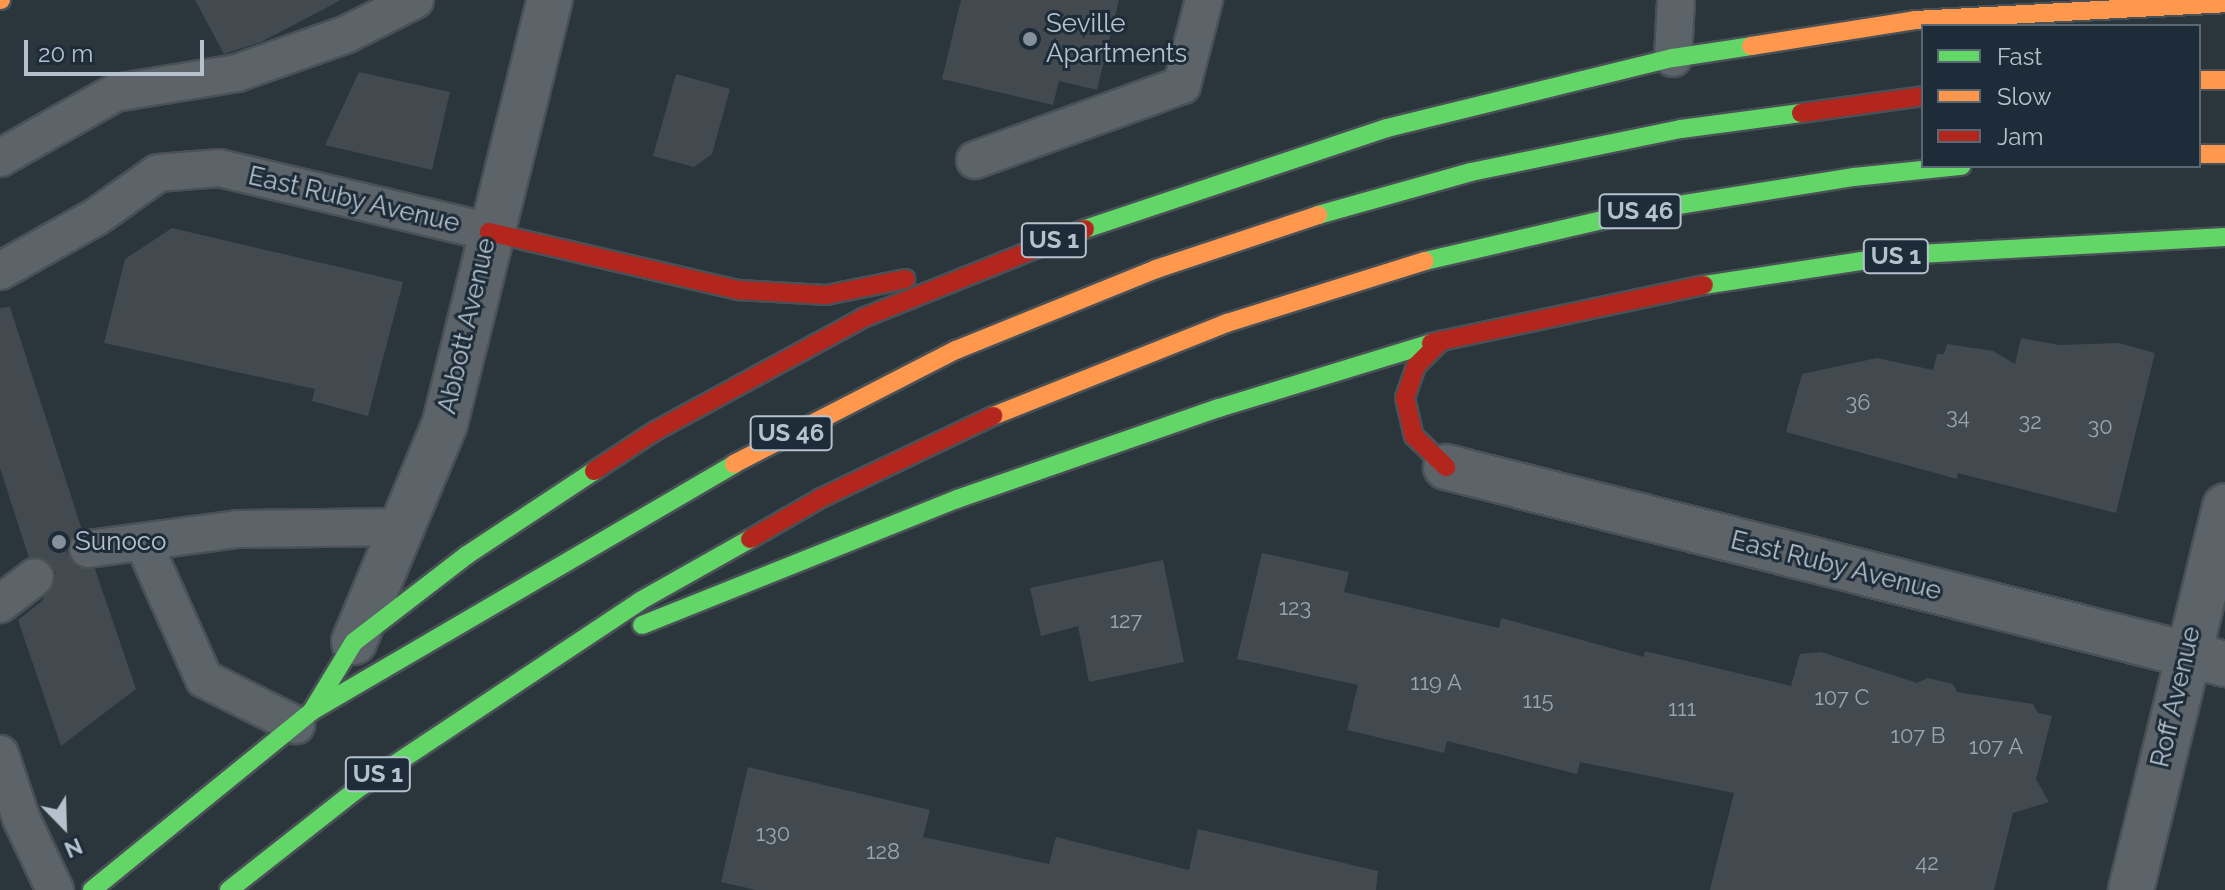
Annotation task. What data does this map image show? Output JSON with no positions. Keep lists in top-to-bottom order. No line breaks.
{"streets":{"highway":["US 46","US 1"],"street":["East Ruby Avenue","Abbott Avenue","Roff Avenue"]},"crossings":[["East Ruby Avenue","Abbott Avenue"],["East Ruby Avenue","Roff Avenue"],["US 46","US 1"],["US 1","Abbott Avenue"]],"places":["Seville Apartments","Sunoco"],"house_numbers":["36","34","32","30","123","127","119 A","107 C","115","111","107 B","107 A","130","128","42"],"legend":["Fast","Slow","Jam"],"scale_bar":"20 m","north":"bottom right"}
